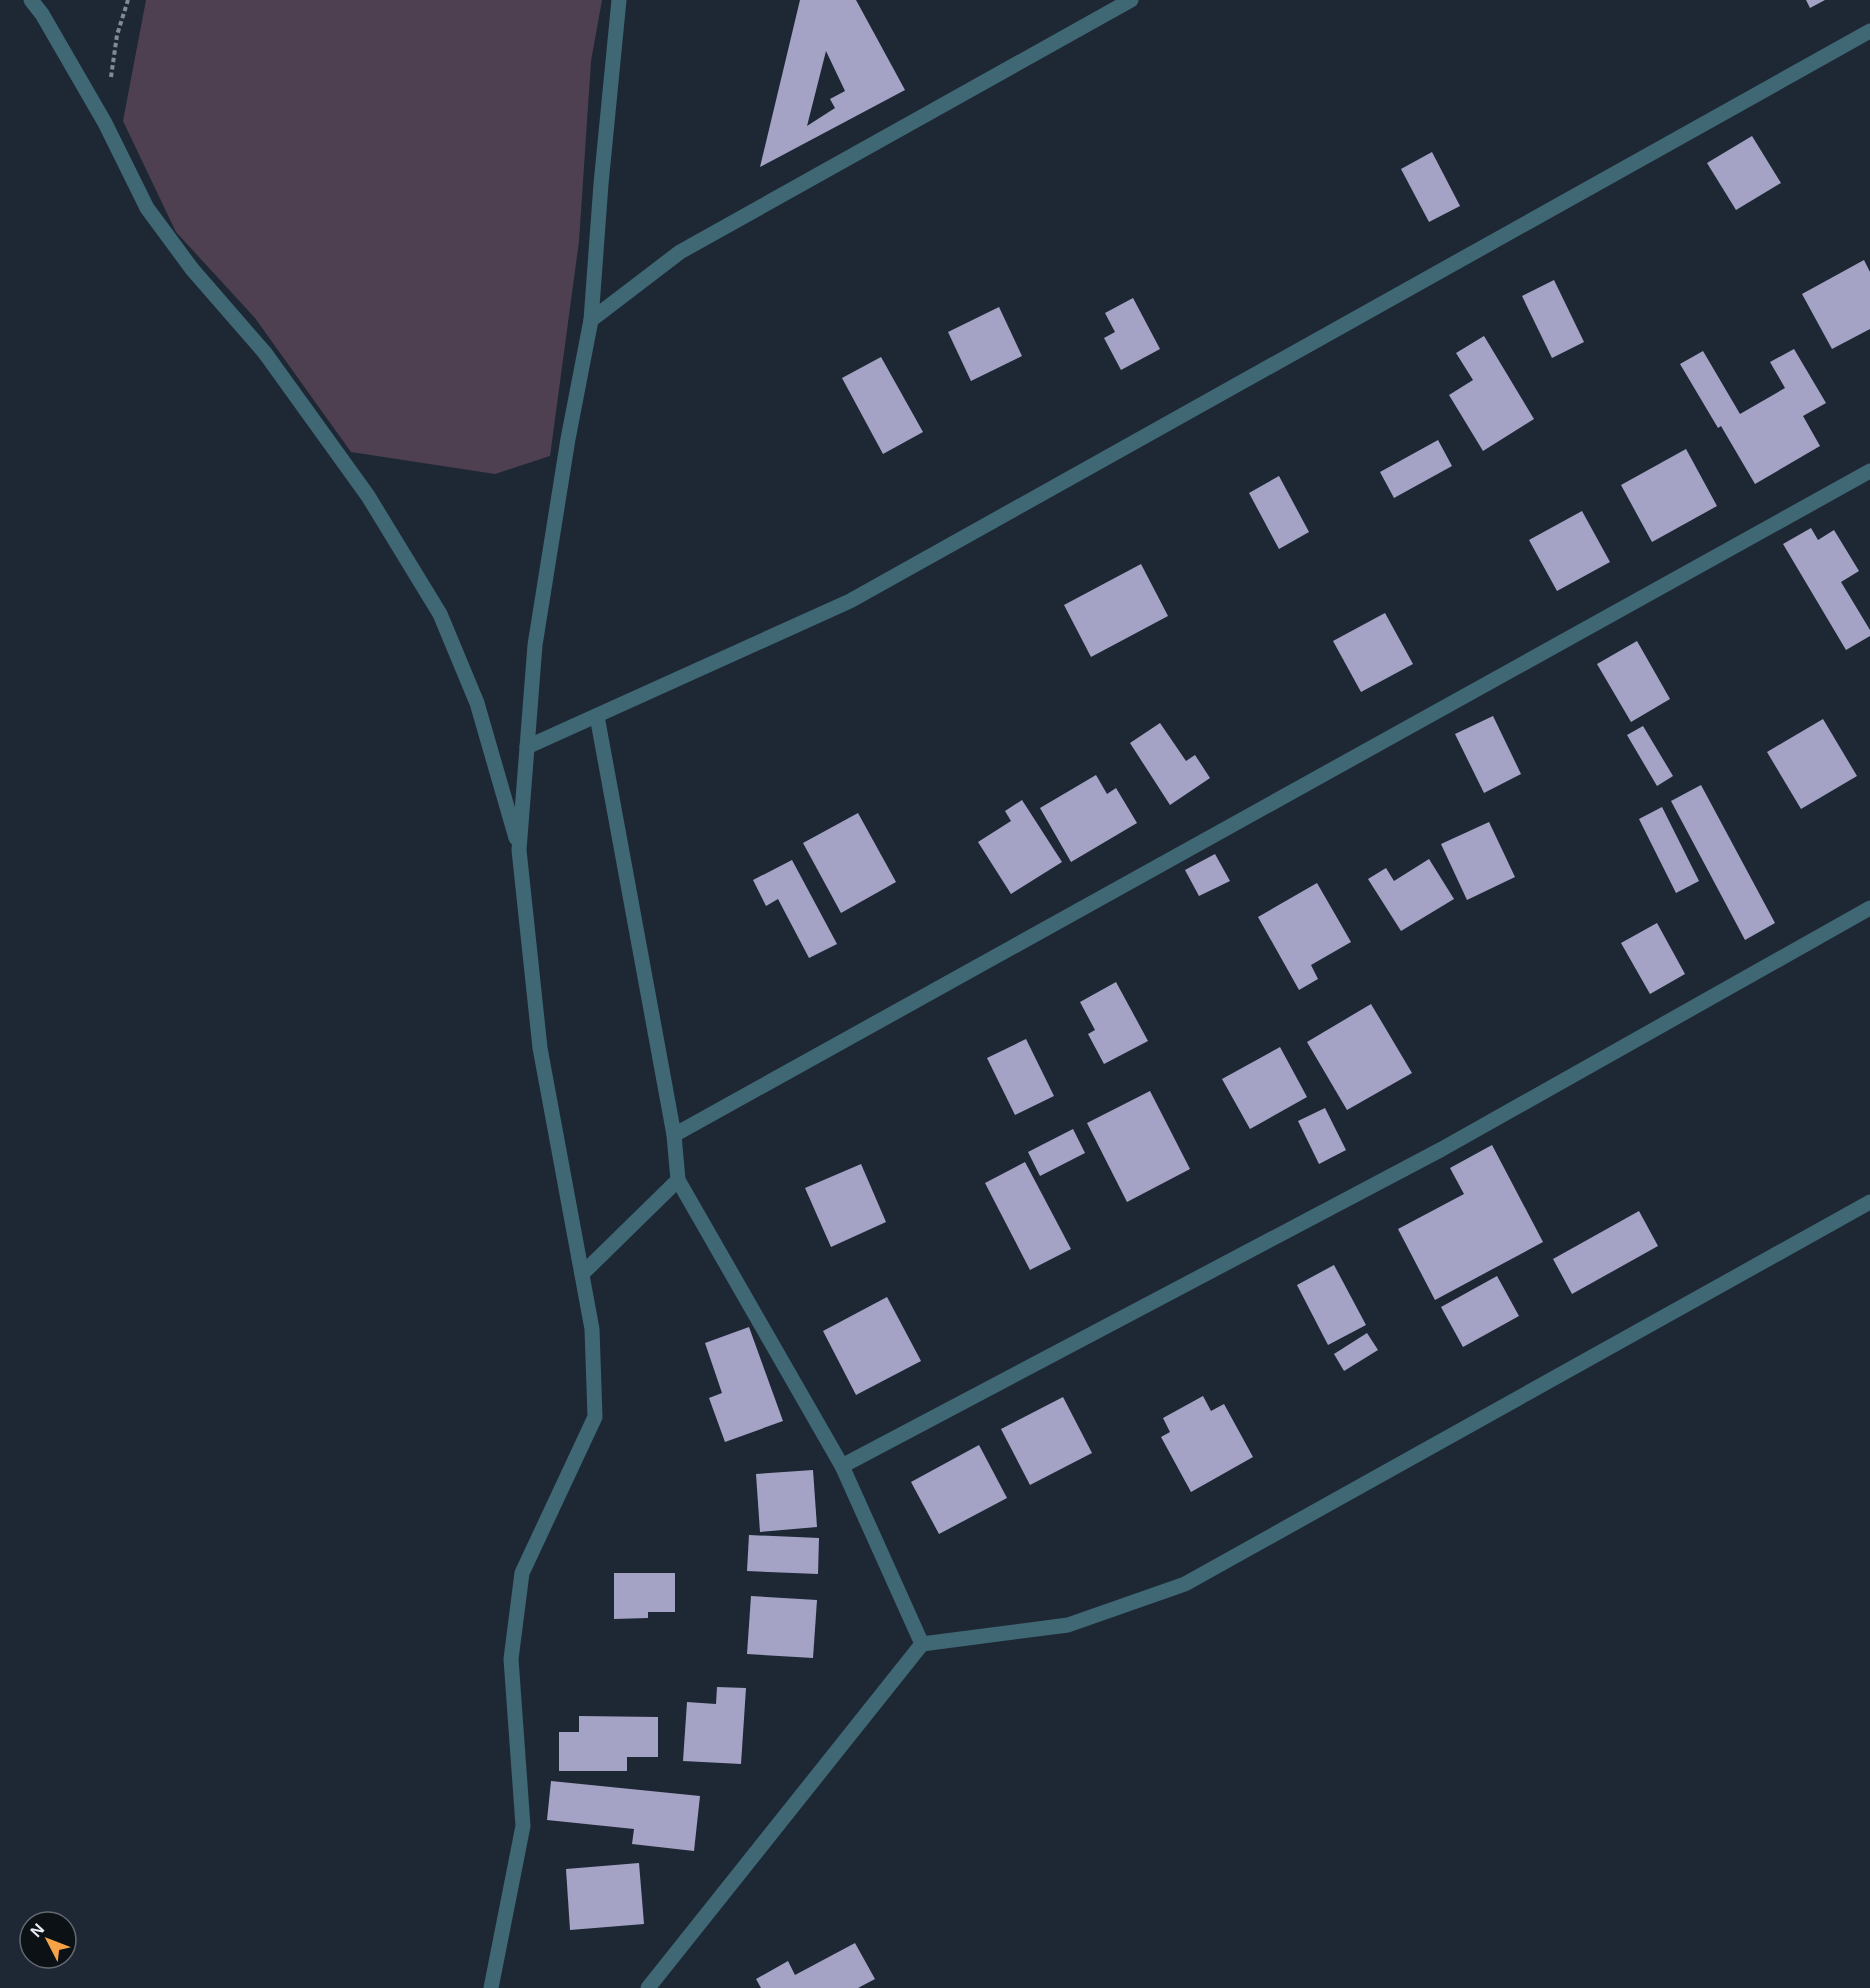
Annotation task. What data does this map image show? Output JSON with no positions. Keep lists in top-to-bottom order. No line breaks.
{"north":"top left"}
